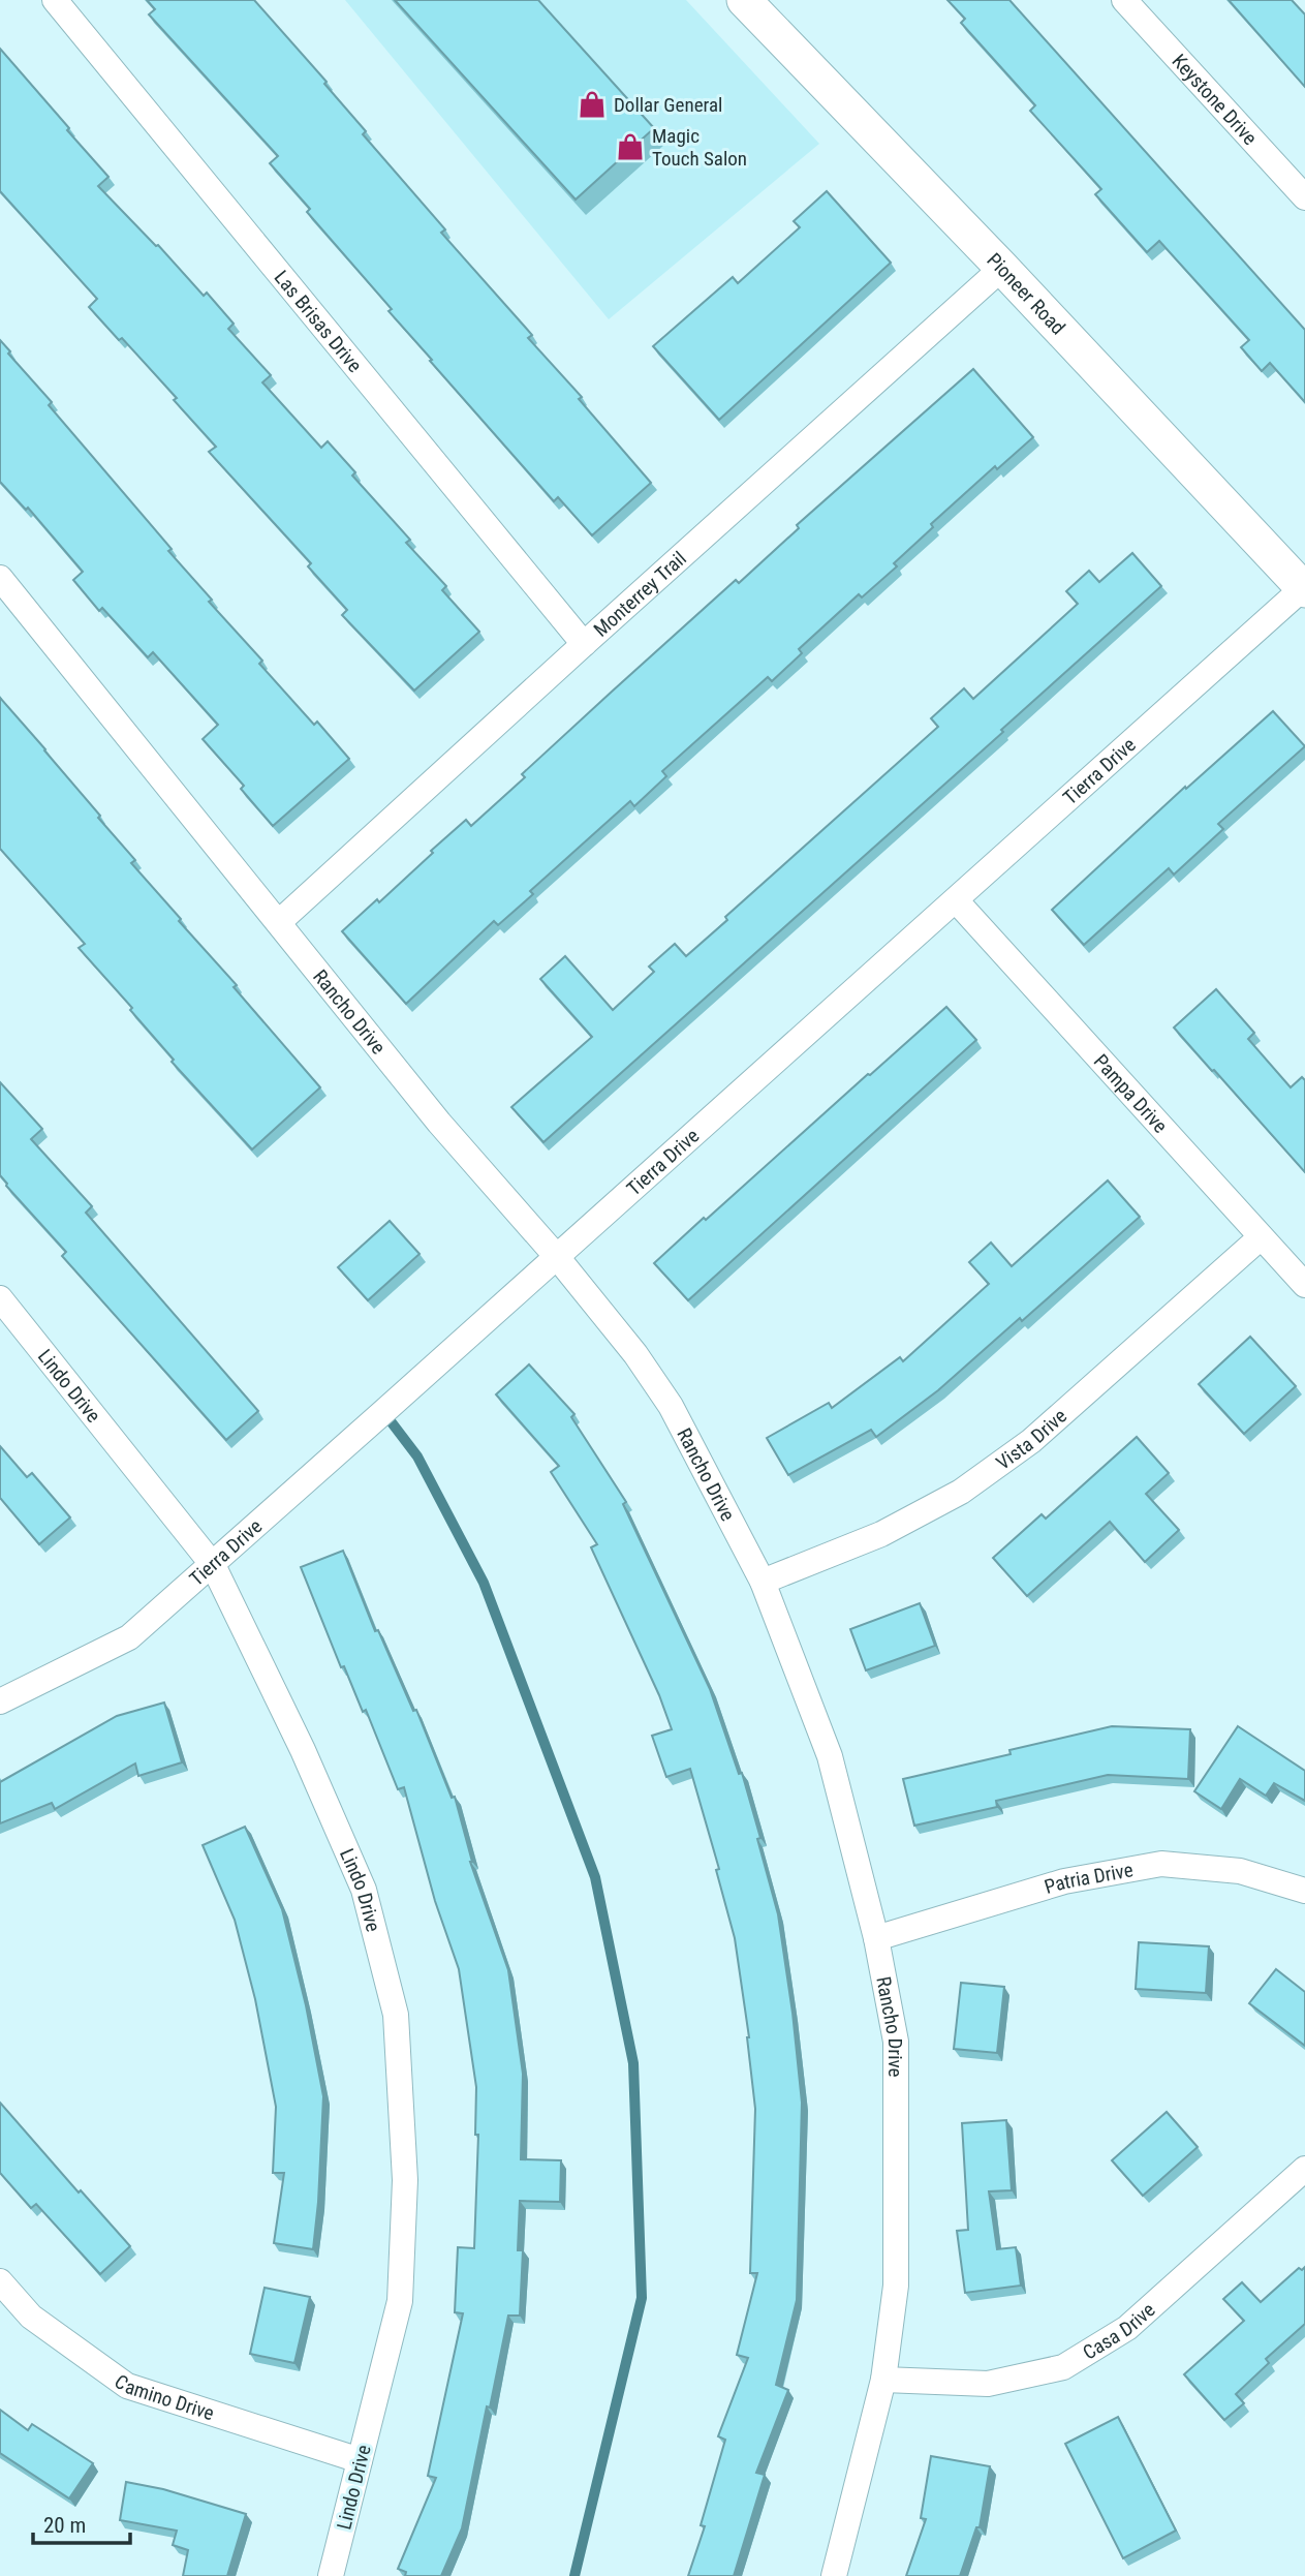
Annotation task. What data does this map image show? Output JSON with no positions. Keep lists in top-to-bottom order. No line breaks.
{"streets":{"main road":["Pioneer Road"],"street":["Keystone Drive","Las Brisas Drive","Monterrey Trail","Tierra Drive","Rancho Drive","Pampa Drive","Lindo Drive","Vista Drive","Patria Drive","Casa Drive","Camino Drive"]},"crossings":[["Pioneer Road","Monterrey Trail"],["Pioneer Road","Tierra Drive"],["Las Brisas Drive","Monterrey Trail"],["Monterrey Trail","Rancho Drive"],["Tierra Drive","Rancho Drive"],["Tierra Drive","Pampa Drive"],["Tierra Drive","Lindo Drive"],["Rancho Drive","Vista Drive"],["Rancho Drive","Patria Drive"],["Rancho Drive","Casa Drive"],["Pampa Drive","Vista Drive"],["Lindo Drive","Camino Drive"]],"places":{"shop":["Dollar General","Magic Touch Salon"]},"scale_bar":"20 m"}
